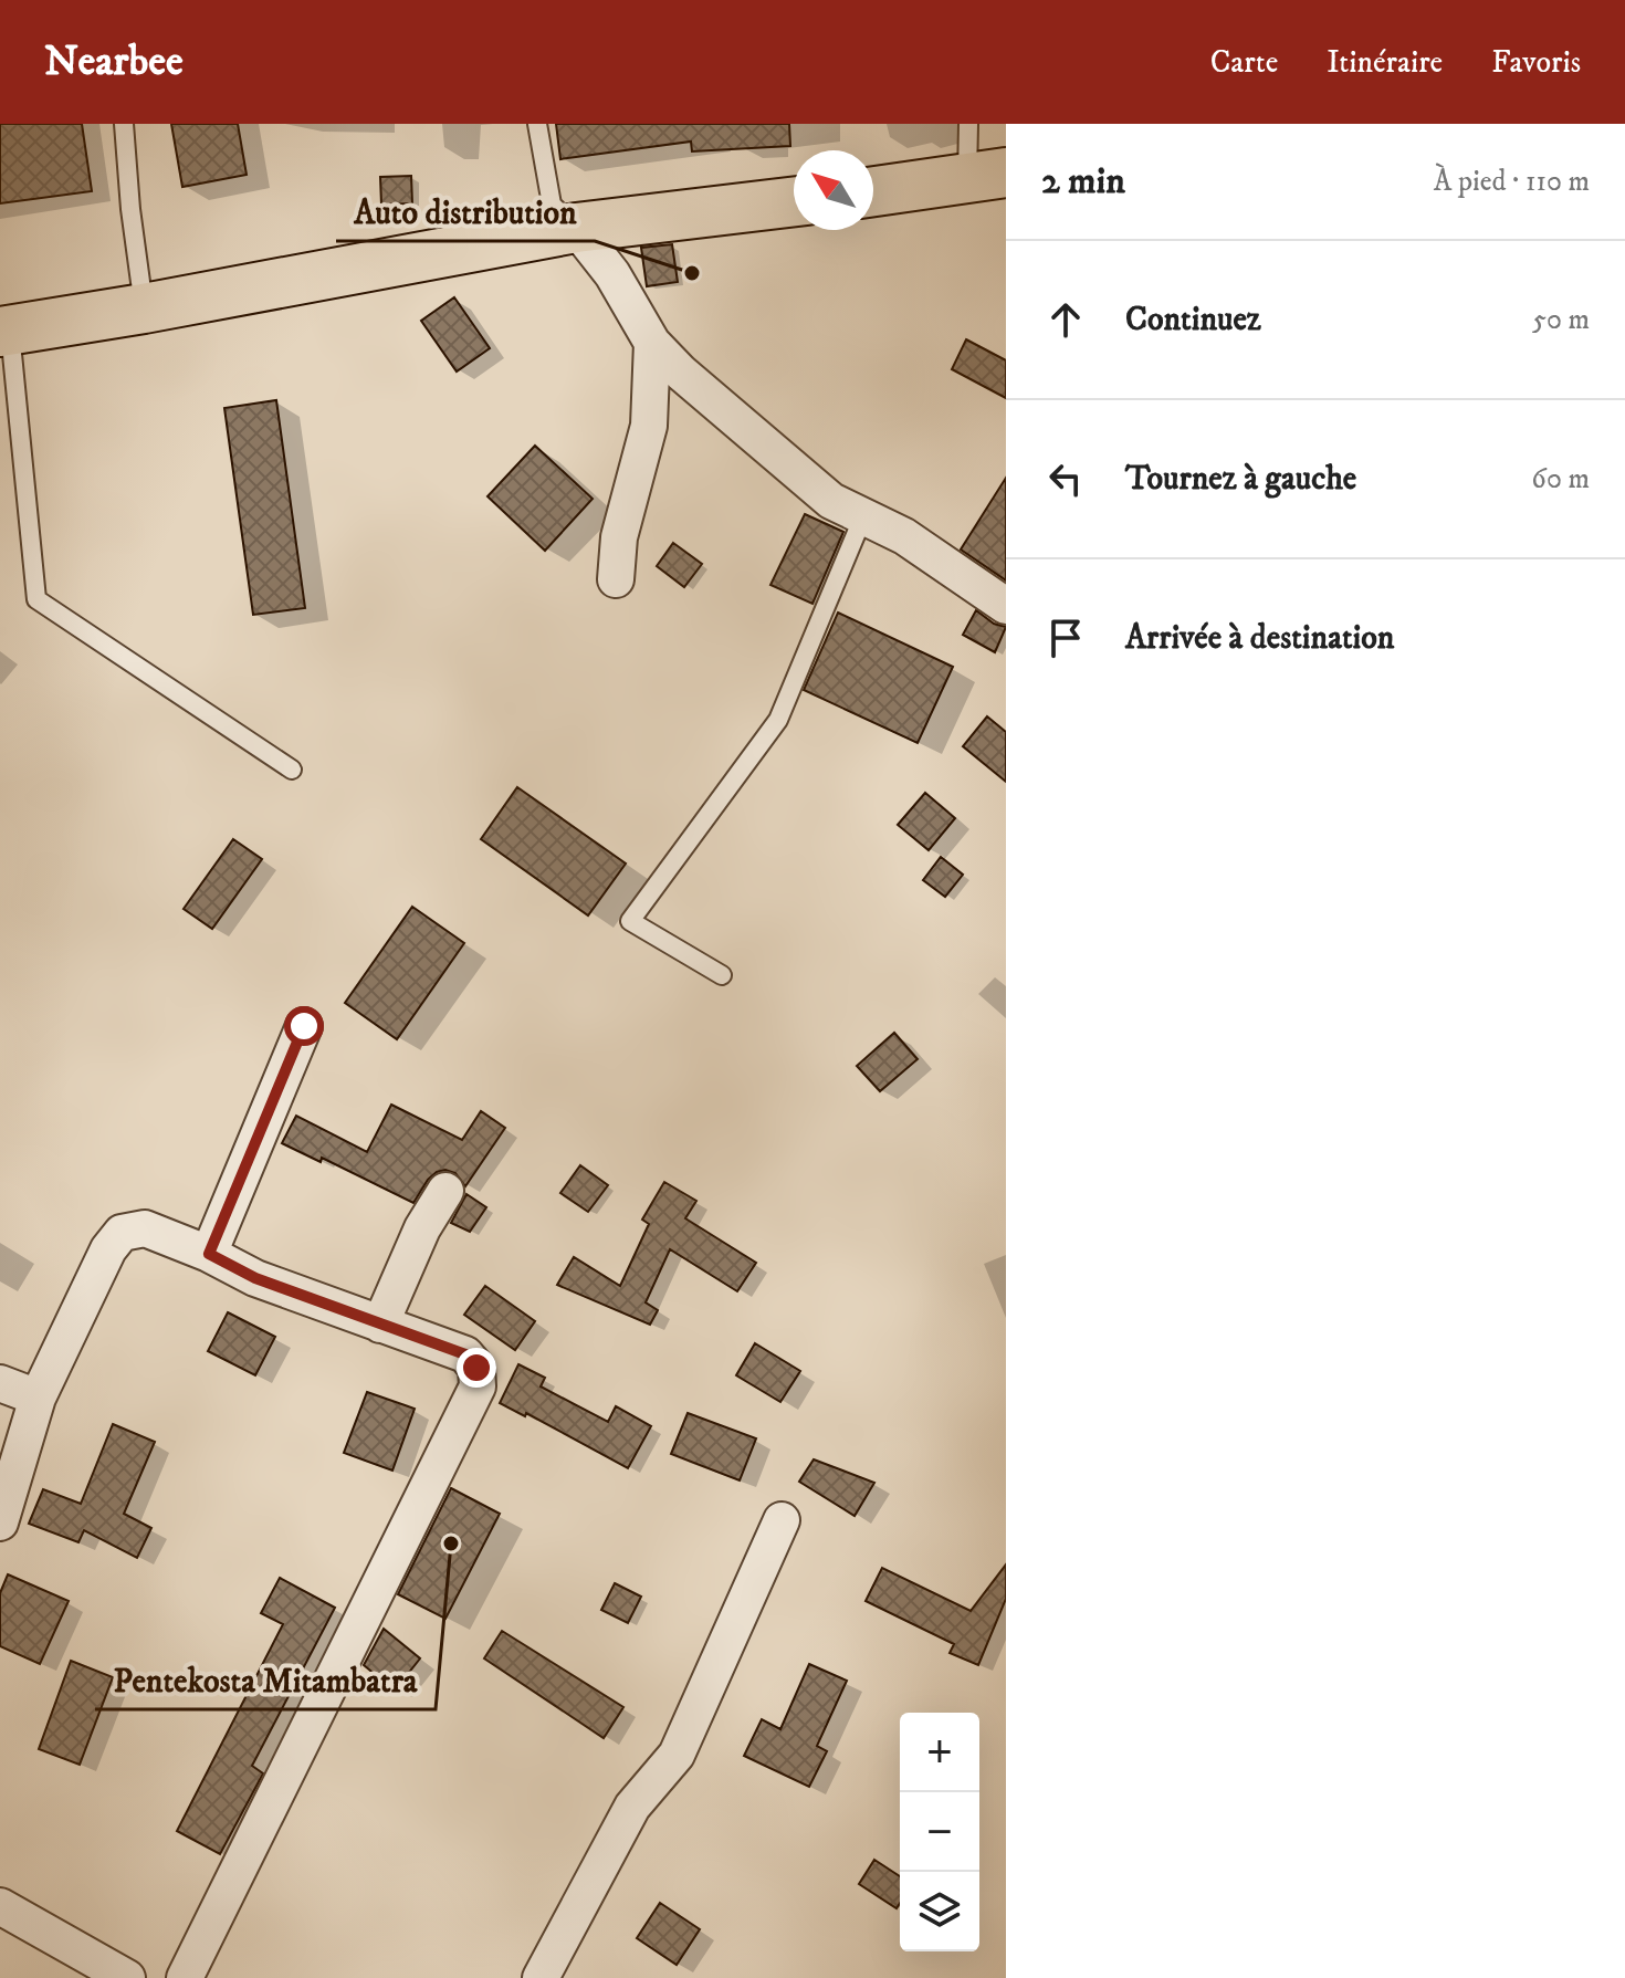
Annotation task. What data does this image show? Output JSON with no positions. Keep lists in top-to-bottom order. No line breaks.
{"places":["Auto distribution","Pentekosta Mitambatra"],"north":"top left","page":{"header":"Nearbee","nav":["Carte","Itinéraire","Favoris"],"heading":["2 min","À pied · 110 m"],"list":[["Continuez","50 m"],["Tournez à gauche","60 m"],"Arrivée à destination"],"map_buttons":["+","−"]}}
